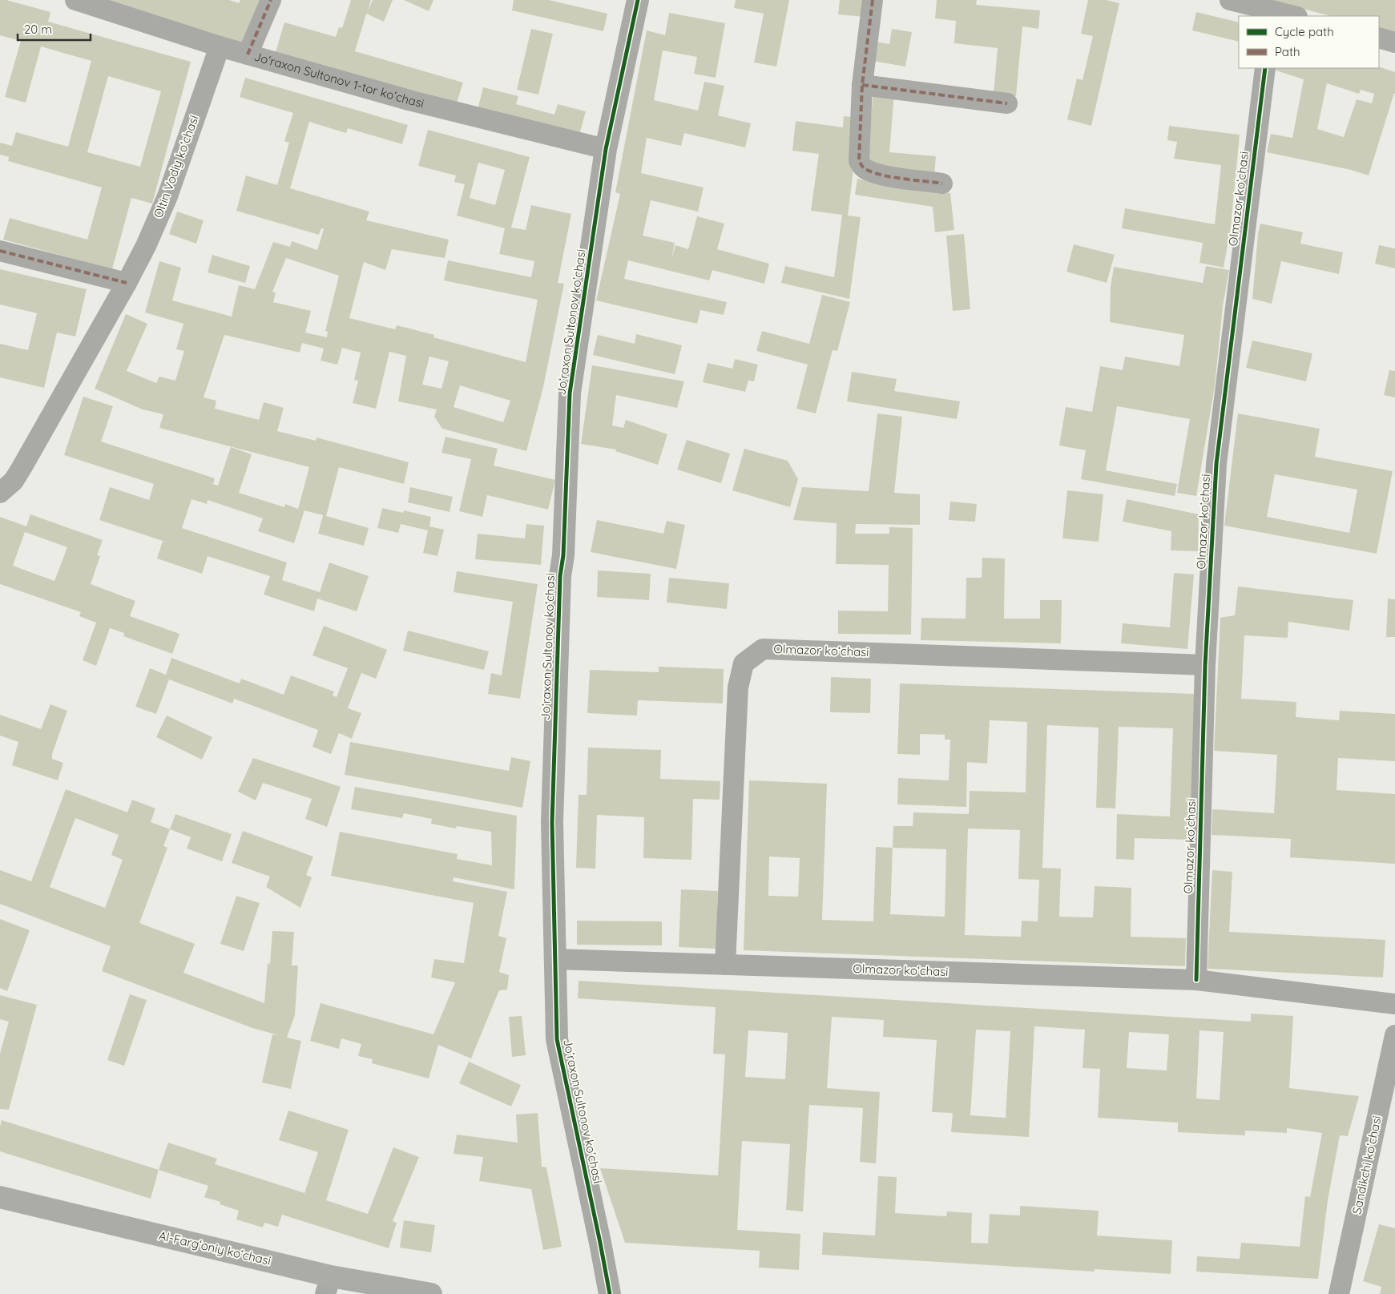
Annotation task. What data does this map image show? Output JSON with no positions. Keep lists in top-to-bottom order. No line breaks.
{"streets":{"main road":["Al-Fargʻoniy koʻchasi"],"street":["Jo‘raxon Sultonov 1-tor ko‘chasi","Oltin Vodiy koʻchasi","Olmazor koʻchasi","Joʻraxon Sultonov koʻchasi","Sandikchi koʻchasi"]},"crossings":[["Jo‘raxon Sultonov 1-tor ko‘chasi","Oltin Vodiy koʻchasi"],["Jo‘raxon Sultonov 1-tor ko‘chasi","Joʻraxon Sultonov koʻchasi"],["Olmazor koʻchasi","Joʻraxon Sultonov koʻchasi"]],"legend":["Cycle path","Path"],"scale_bar":"20 m"}
